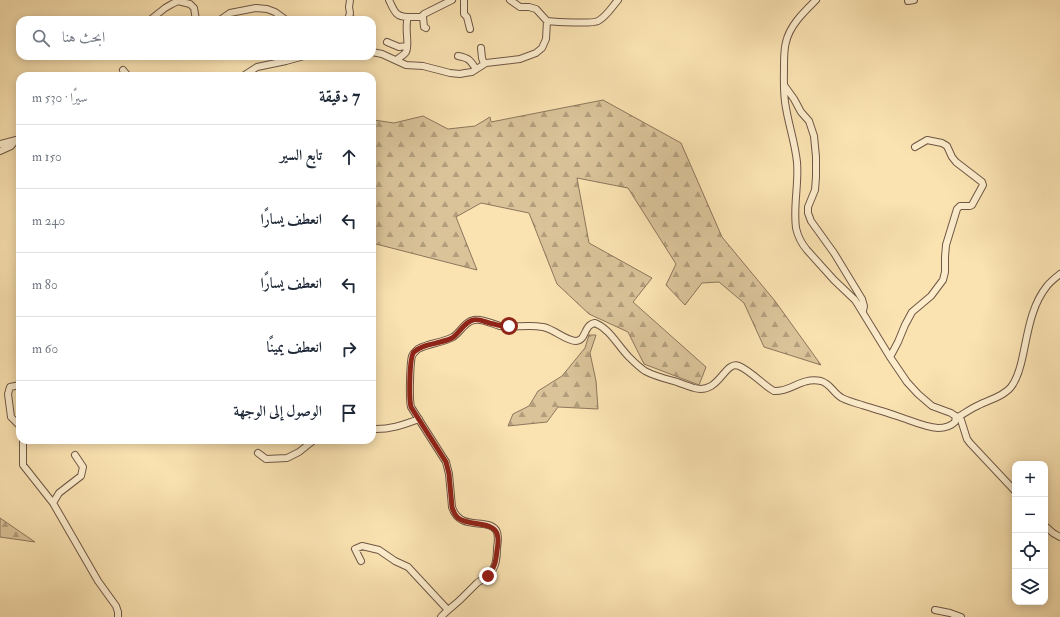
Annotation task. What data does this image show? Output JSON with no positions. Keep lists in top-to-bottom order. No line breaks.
{"page":{"search":"ابحث هنا","heading":["7 دقيقة","سيرًا · 530 m"],"list":[["تابع السير","150 m"],["انعطف يسارًا","240 m"],["انعطف يسارًا","80 m"],["انعطف يمينًا","60 m"],"الوصول إلى الوجهة"],"map_buttons":["+","−"]}}
